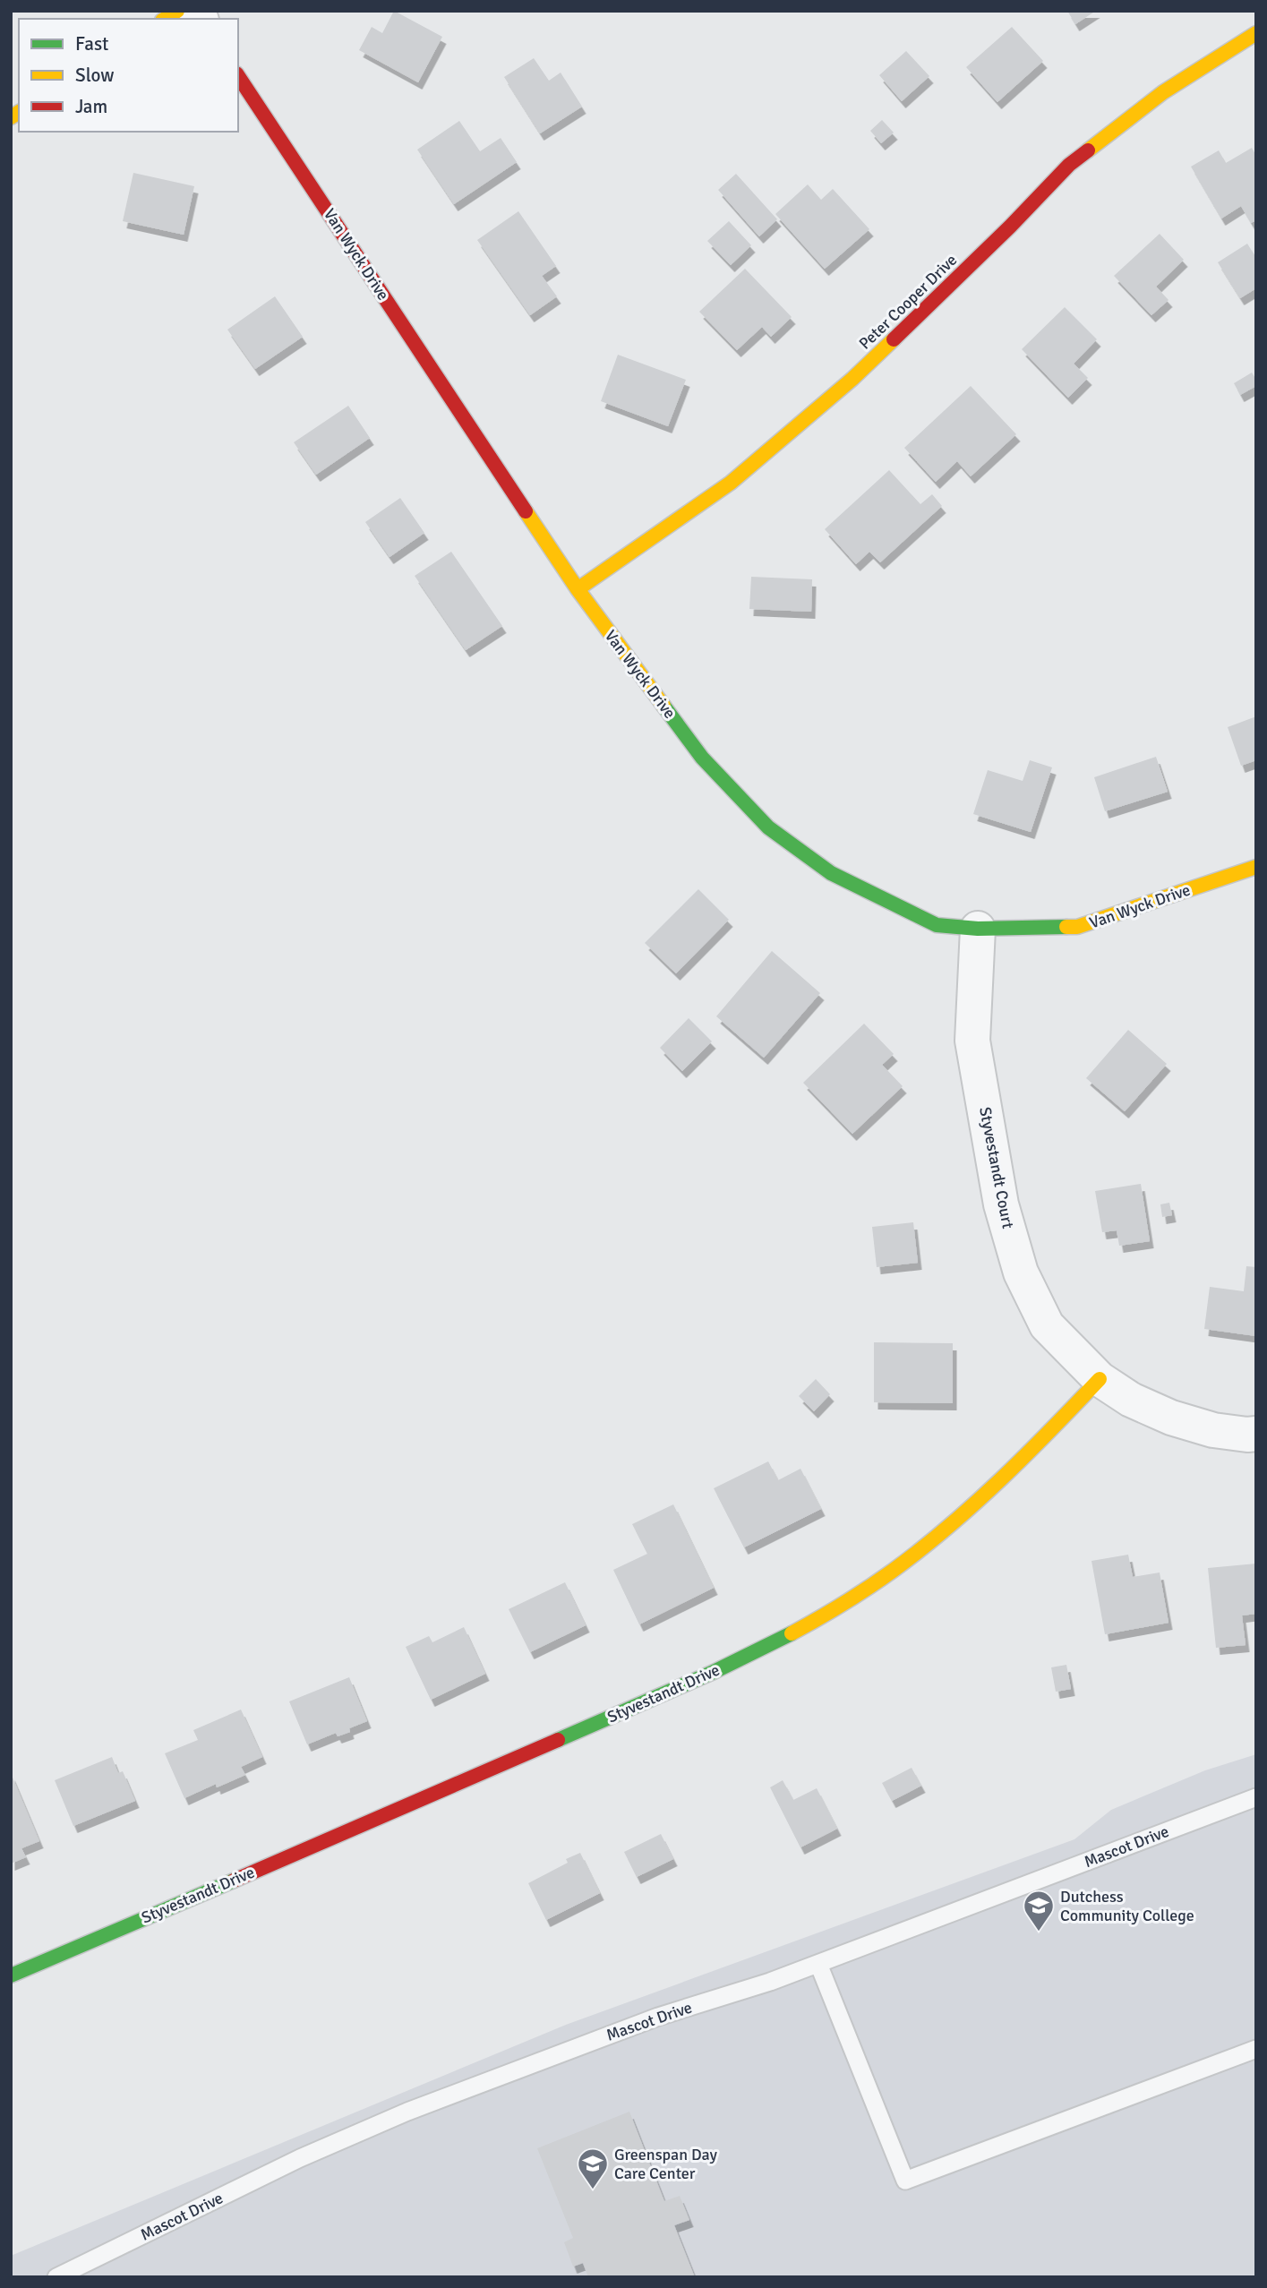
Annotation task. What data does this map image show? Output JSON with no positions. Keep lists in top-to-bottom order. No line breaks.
{"streets":{"street":["Van Wyck Drive","Peter Cooper Drive","Styvestandt Court","Styvestandt Drive"],"lane":["Mascot Drive"]},"crossings":[["Van Wyck Drive","Peter Cooper Drive"],["Van Wyck Drive","Styvestandt Court"],["Styvestandt Court","Styvestandt Drive"]],"places":{"school or university":["Dutchess Community College","Greenspan Day Care Center"]},"legend":["Fast","Slow","Jam"]}
